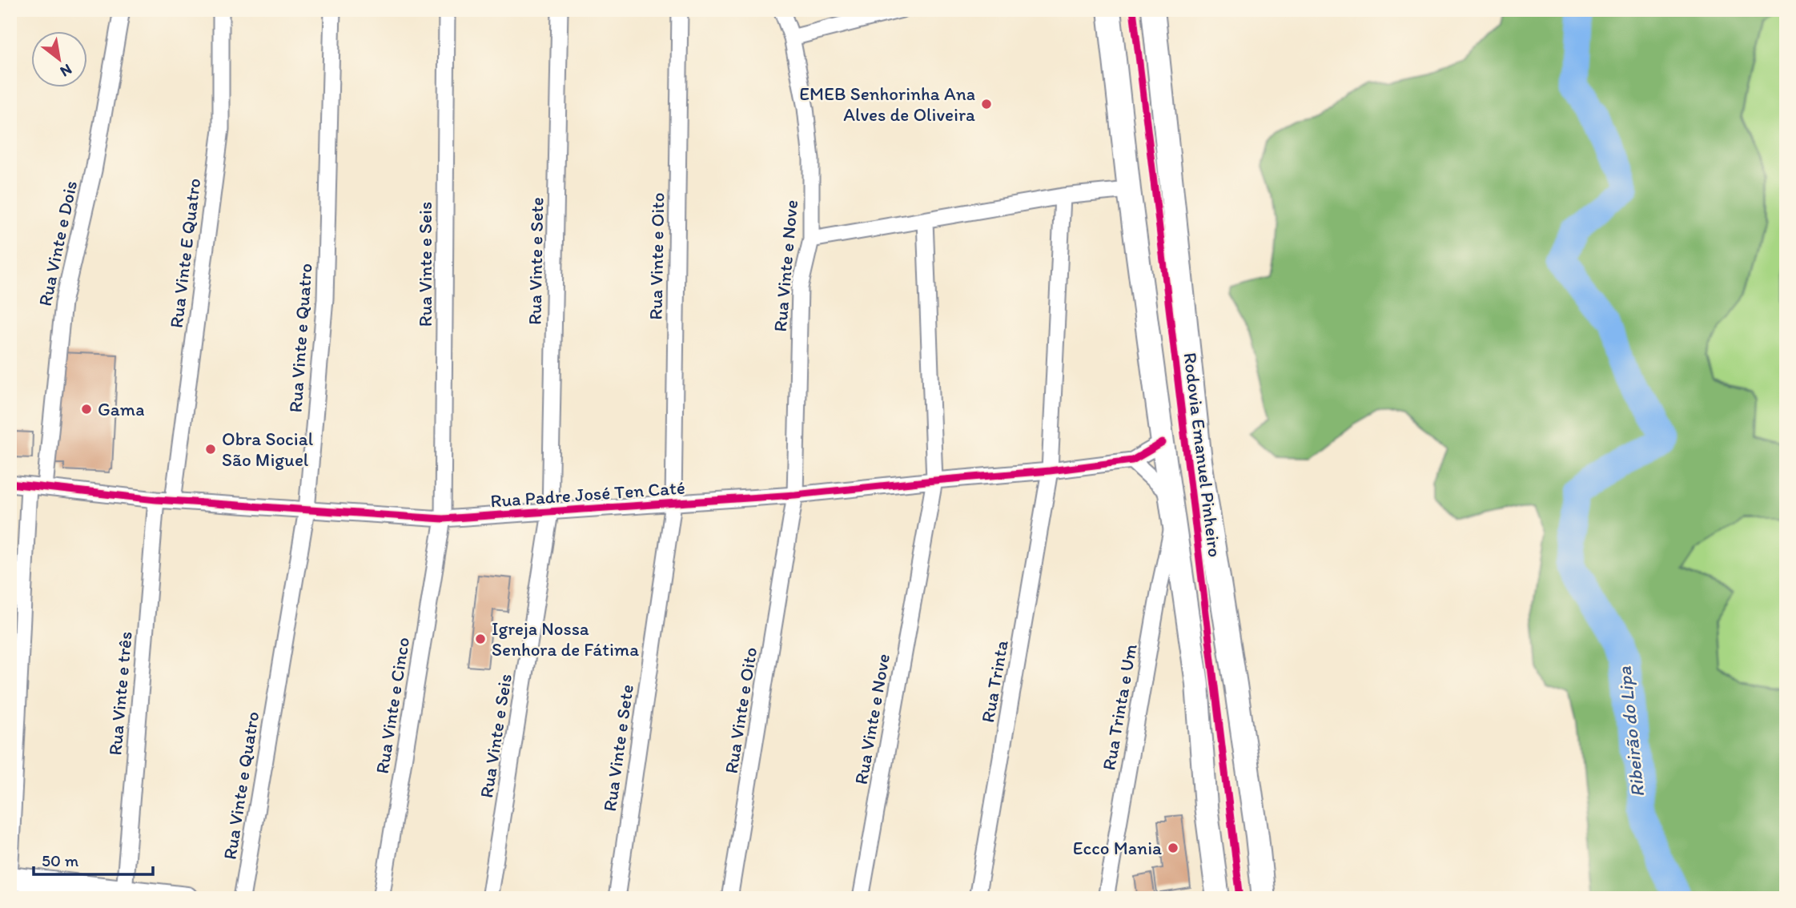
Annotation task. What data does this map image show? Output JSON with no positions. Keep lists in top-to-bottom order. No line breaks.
{"streets":{"main road":["Rodovia Emanuel Pinheiro"],"street":["Rua Vinte e Dois","Rua Vinte E Quatro","Rua Vinte e Oito","Rua Vinte e Sete","Rua Vinte e Seis","Rua Vinte e Nove","Rua Vinte e Quatro","Rua Padre José Ten Caté","Rua Trinta","Rua Vinte e três","Rua Vinte e Cinco","Rua Trinta e Um"]},"crossings":[["Rua Vinte e Dois","Rua Padre José Ten Caté"],["Rua Vinte E Quatro","Rua Padre José Ten Caté"],["Rua Vinte e Oito","Rua Vinte e Sete"],["Rua Vinte e Oito","Rua Vinte e Nove"],["Rua Vinte e Oito","Rua Padre José Ten Caté"],["Rua Vinte e Sete","Rua Vinte e Seis"],["Rua Vinte e Sete","Rua Padre José Ten Caté"],["Rua Vinte e Seis","Rua Padre José Ten Caté"],["Rua Vinte e Seis","Rua Vinte e Cinco"],["Rua Vinte e Nove","Rua Padre José Ten Caté"],["Rua Vinte e Quatro","Rua Padre José Ten Caté"],["Rodovia Emanuel Pinheiro","Rua Trinta e Um"],["Rua Padre José Ten Caté","Rua Trinta"],["Rua Padre José Ten Caté","Rua Vinte e três"],["Rua Padre José Ten Caté","Rua Vinte e Cinco"]],"water":["Ribeirão do Lipa"],"places":["EMEB Senhorinha Ana Alves de Oliveira","Gama","Obra Social São Miguel","Igreja Nossa Senhora de Fátima","Ecco Mania"],"scale_bar":"50 m","north":"bottom right"}
